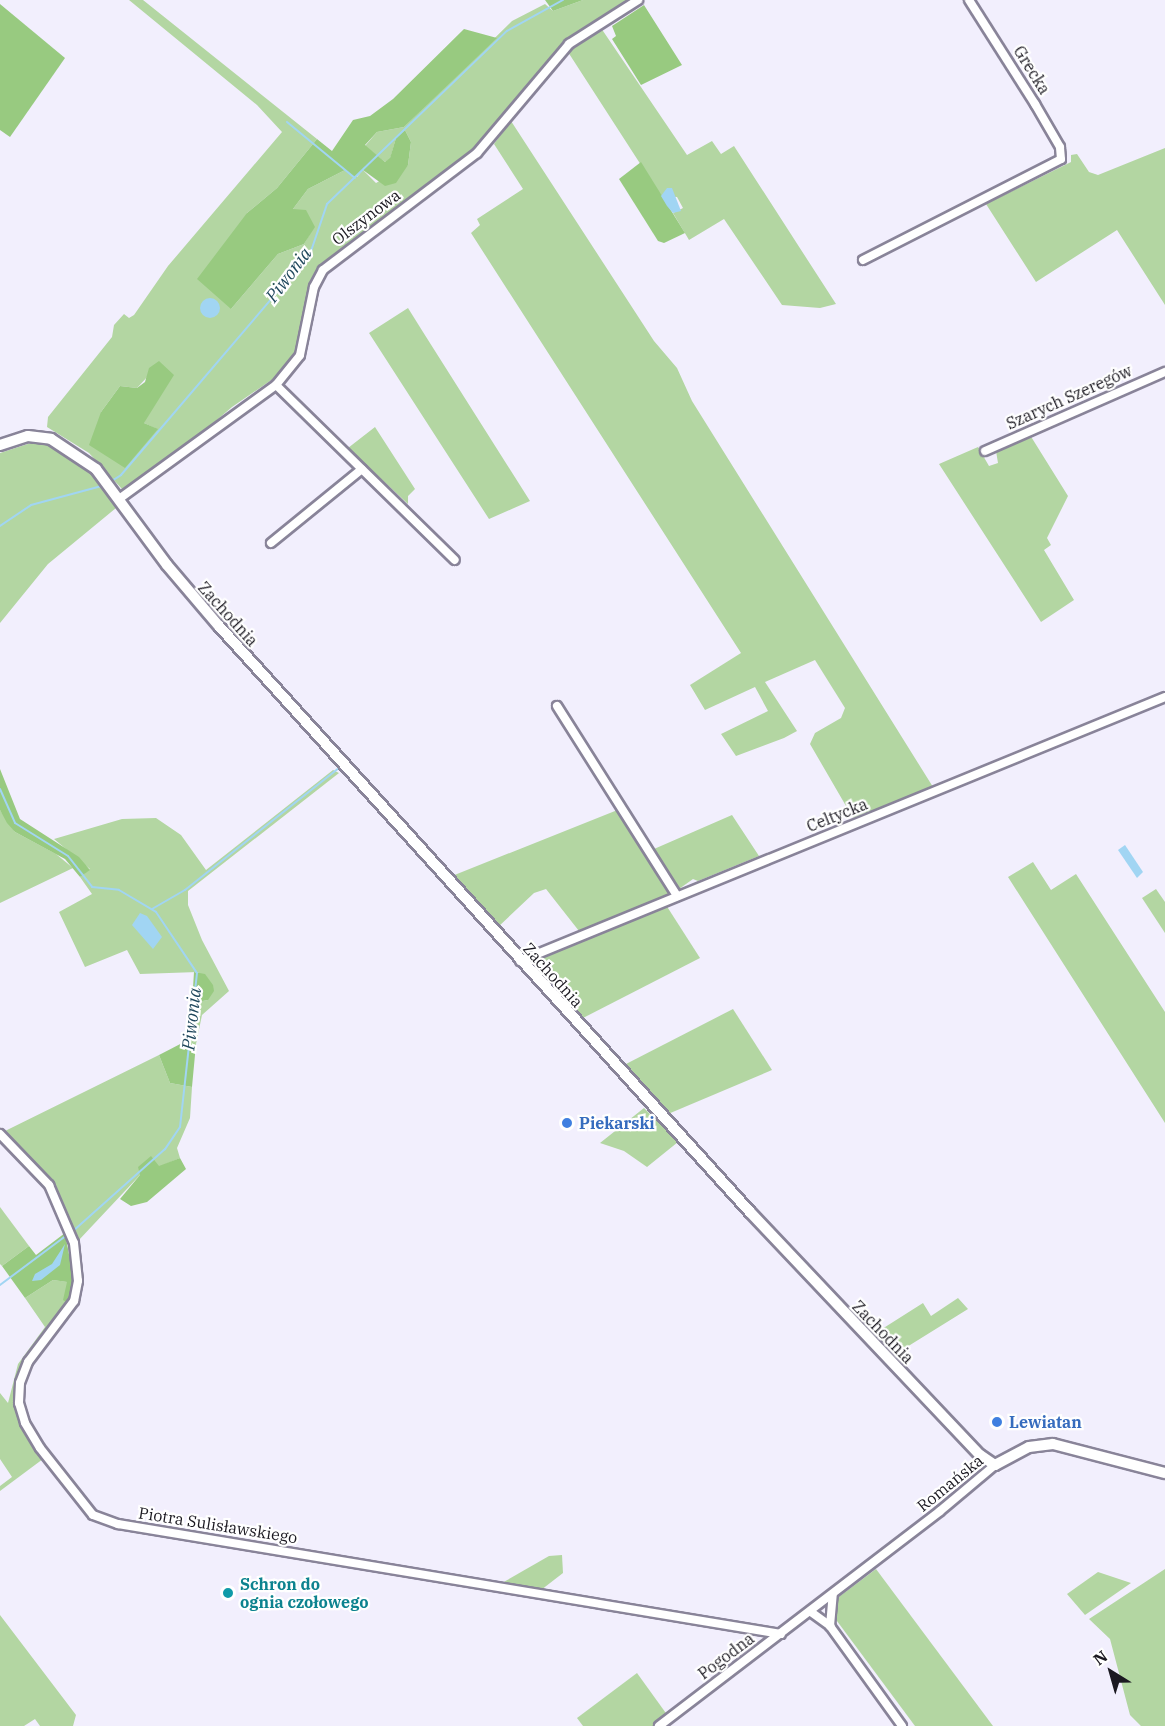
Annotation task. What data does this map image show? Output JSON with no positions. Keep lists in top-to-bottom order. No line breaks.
{"streets":{"street":["Grecka","Olszynowa","Szarych Szeregów","Zachodnia","Celtycka","Romańska","Piotra Sulisławskiego","Pogodna"]},"crossings":[["Olszynowa","Zachodnia"],["Zachodnia","Celtycka"],["Zachodnia","Romańska"],["Romańska","Pogodna"],["Piotra Sulisławskiego","Pogodna"]],"water":["Piwonia"],"places":["Piekarski","Lewiatan","Schron do ognia czołowego"],"north":"top left"}
